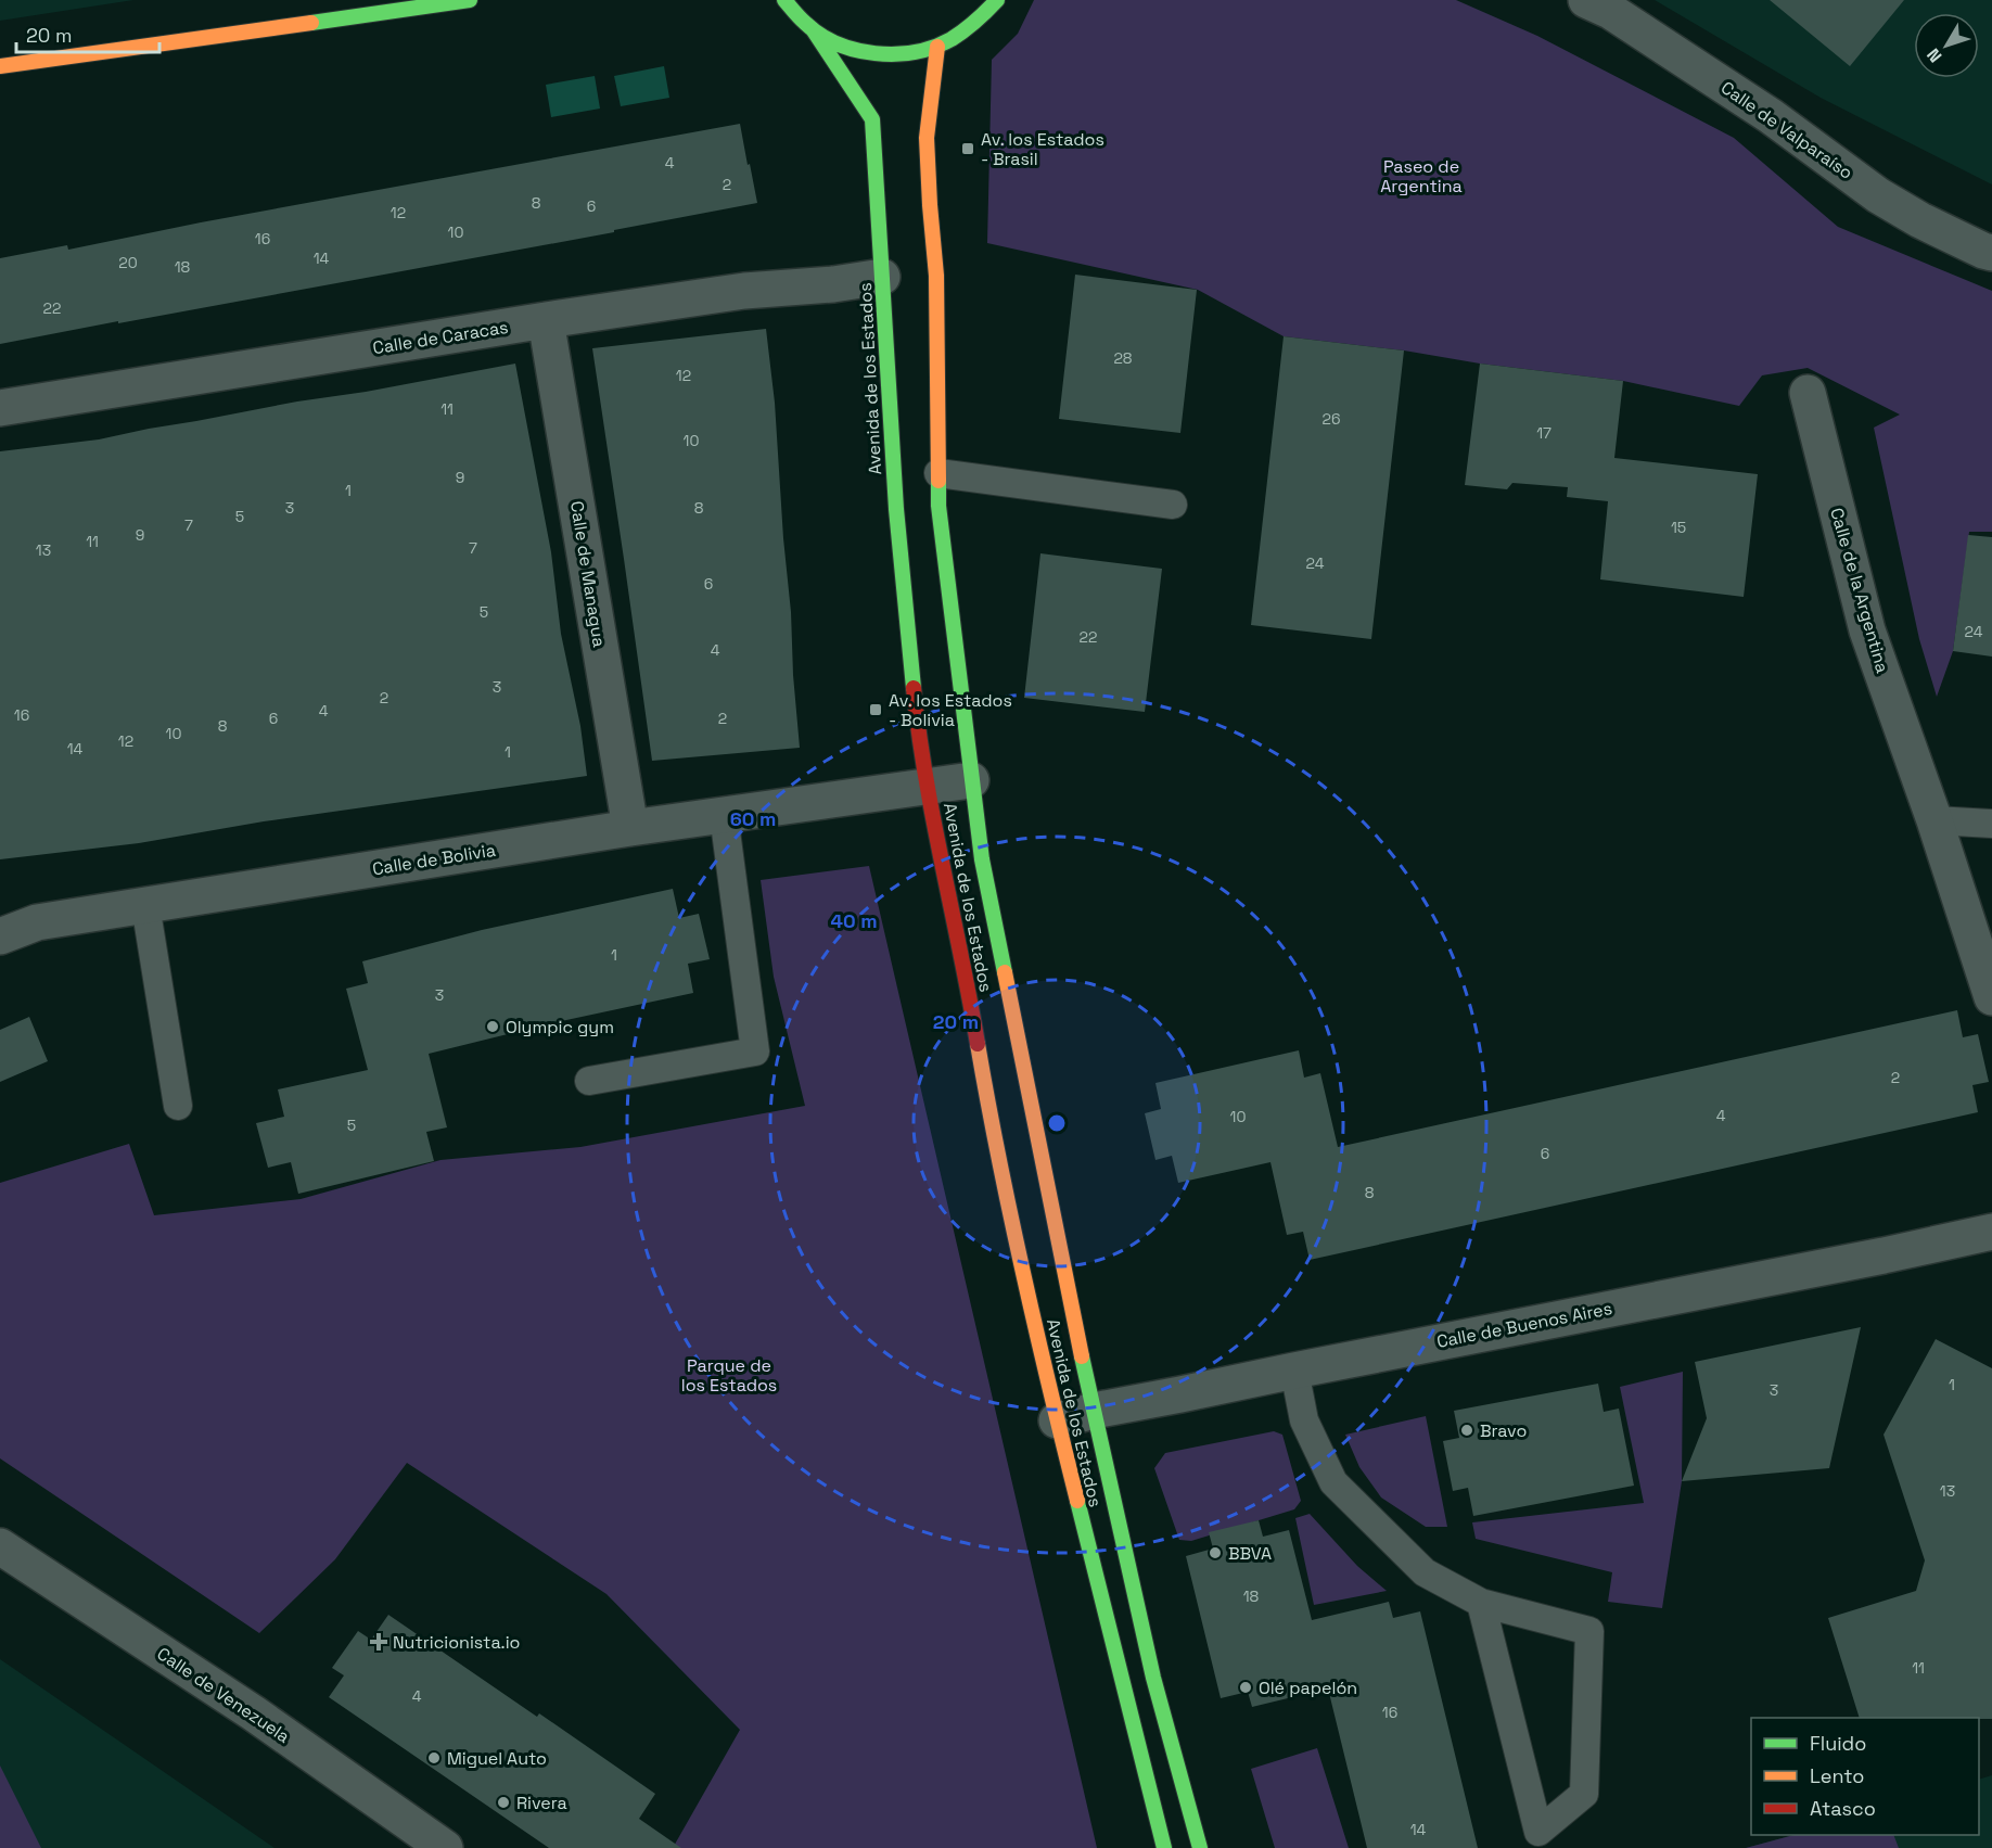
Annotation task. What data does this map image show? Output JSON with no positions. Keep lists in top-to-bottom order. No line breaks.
{"streets":{"street":["Calle de Valparaíso","Calle de Caracas","Avenida de los Estados","Calle de Managua","Calle de la Argentina","Calle de Bolivia","Calle de Buenos Aires","Calle de Venezuela"]},"crossings":[["Calle de Caracas","Avenida de los Estados"],["Calle de Caracas","Calle de Managua"],["Avenida de los Estados","Calle de Bolivia"],["Avenida de los Estados","Calle de Buenos Aires"],["Calle de Managua","Calle de Bolivia"]],"parks":["Paseo de Argentina","Parque de los Estados"],"places":{"transit":["Av. los Estados - Brasil","Av. los Estados - Bolivia"],"other":["Olympic gym","Bravo","BBVA","Olé papelón","Miguel Auto","Rivera"],"health":["Nutricionista.io"]},"house_numbers":["4","2","8","6","12","10","16","14","20","18","22","28","12","11","26","17","10","9","1","3","8","5","7","15","9","11","7","13","24","6","5","24","22","4","3","2","4","16","6","2","8","10","12","14","1","1","3","2","4","10","5","6","8","1","3","13","18","11","4","16","14"],"legend":["Fluido","Lento","Atasco"],"scale_bar":"20 m","north":"bottom left","rings":["60 m","40 m","20 m"]}
